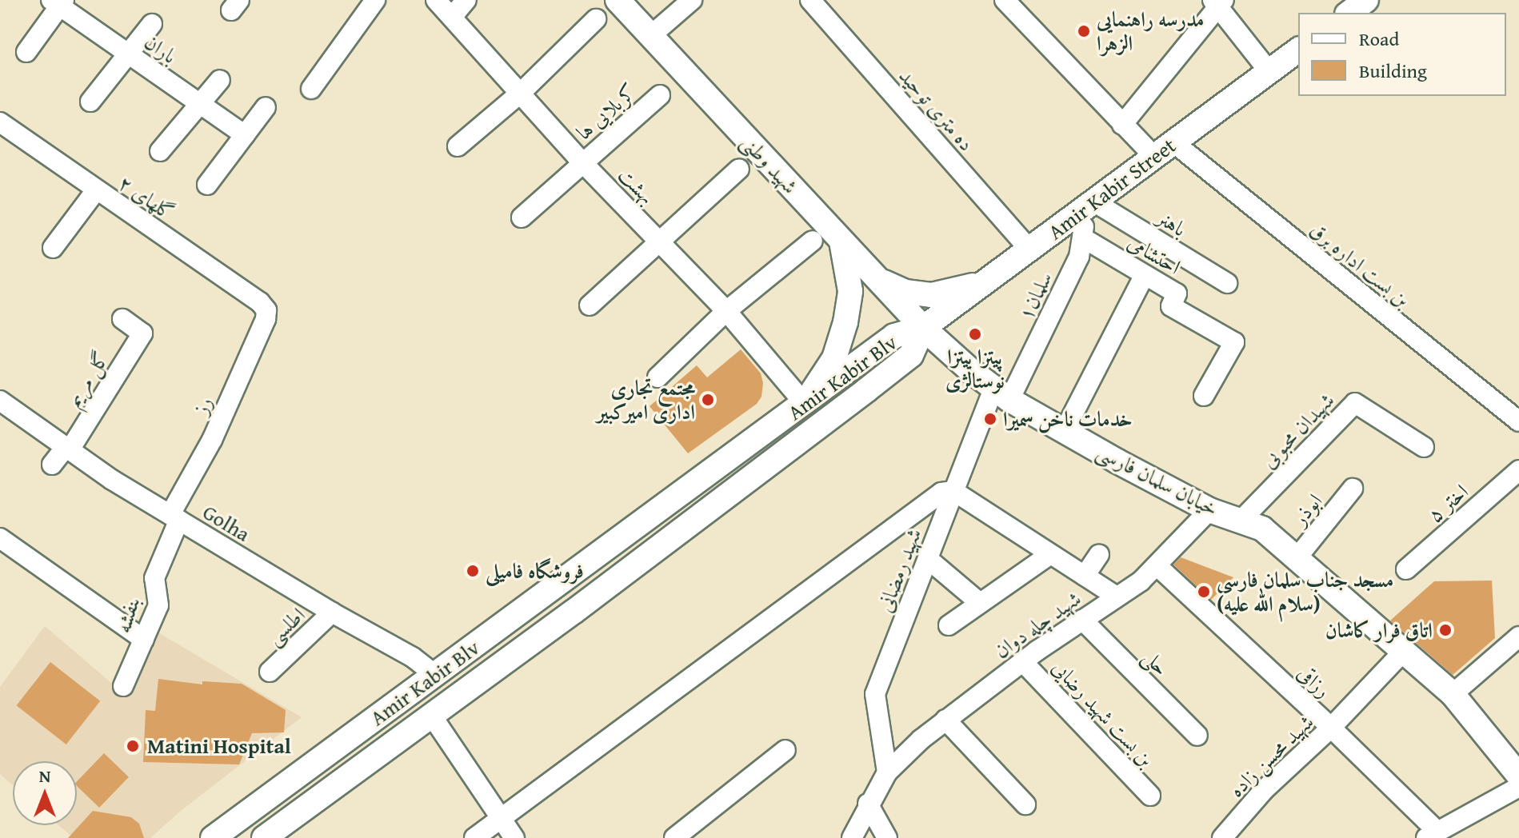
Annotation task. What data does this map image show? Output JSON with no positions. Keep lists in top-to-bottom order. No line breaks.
{"streets":{"main road":["شهید وطنی","Amir Kabir Street","Amir Kabir Blv","خیابان سلمان فارسی"],"street":["باران","ده متری توحید","کربلایی ها","بهشت","گلهای ۲","باهنر","احتشامی","بن بست اداره برق","سلمان۱","گل مریم","رز","شهیدان محبوبی","اختر ۵","ابوذر","Golha","شهید رمضانی","بنفشه","شهید چله دوان","اطلسی","حلی","رزاقی","بن بست شهید رضایی","شهید محسن زاده"]},"crossings":[["ده متری توحید","Amir Kabir Street"],["کربلایی ها","بهشت"],["شهید وطنی","Amir Kabir Street"],["شهید وطنی","Amir Kabir Blv"],["شهید وطنی","خیابان سلمان فارسی"],["بهشت","Amir Kabir Blv"],["Amir Kabir Street","باهنر"],["Amir Kabir Street","بن بست اداره برق"],["Amir Kabir Street","سلمان۱"],["Amir Kabir Street","Amir Kabir Blv"],["Amir Kabir Street","خیابان سلمان فارسی"],["گلهای ۲","رز"],["باهنر","سلمان۱"],["احتشامی","سلمان۱"],["سلمان۱","خیابان سلمان فارسی"],["سلمان۱","شهید رمضانی"],["Amir Kabir Blv","خیابان سلمان فارسی"],["Amir Kabir Blv","Golha"],["گل مریم","Golha"],["رز","Golha"],["رز","بنفشه"],["شهیدان محبوبی","خیابان سلمان فارسی"],["خیابان سلمان فارسی","ابوذر"],["خیابان سلمان فارسی","شهید رمضانی"],["خیابان سلمان فارسی","شهید چله دوان"],["خیابان سلمان فارسی","شهید محسن زاده"],["Golha","بنفشه"],["Golha","اطلسی"],["شهید رمضانی","شهید چله دوان"],["شهید چله دوان","حلی"],["شهید چله دوان","رزاقی"],["شهید چله دوان","بن بست شهید رضایی"],["رزاقی","شهید محسن زاده"]],"places":["مدرسه راهنمایی الزهرا","پیتزا پیتزا نوستالژی","مجتمع تجاری اداری امیرکبیر","خدمات ناخن سمیرا","فروشگاه فامیلی","مسجد جناب سلمان فارسی (سلام الله علیه)","اتاق فرار کاشان","Matini Hospital"],"legend":["Road","Building"],"north":"top"}
